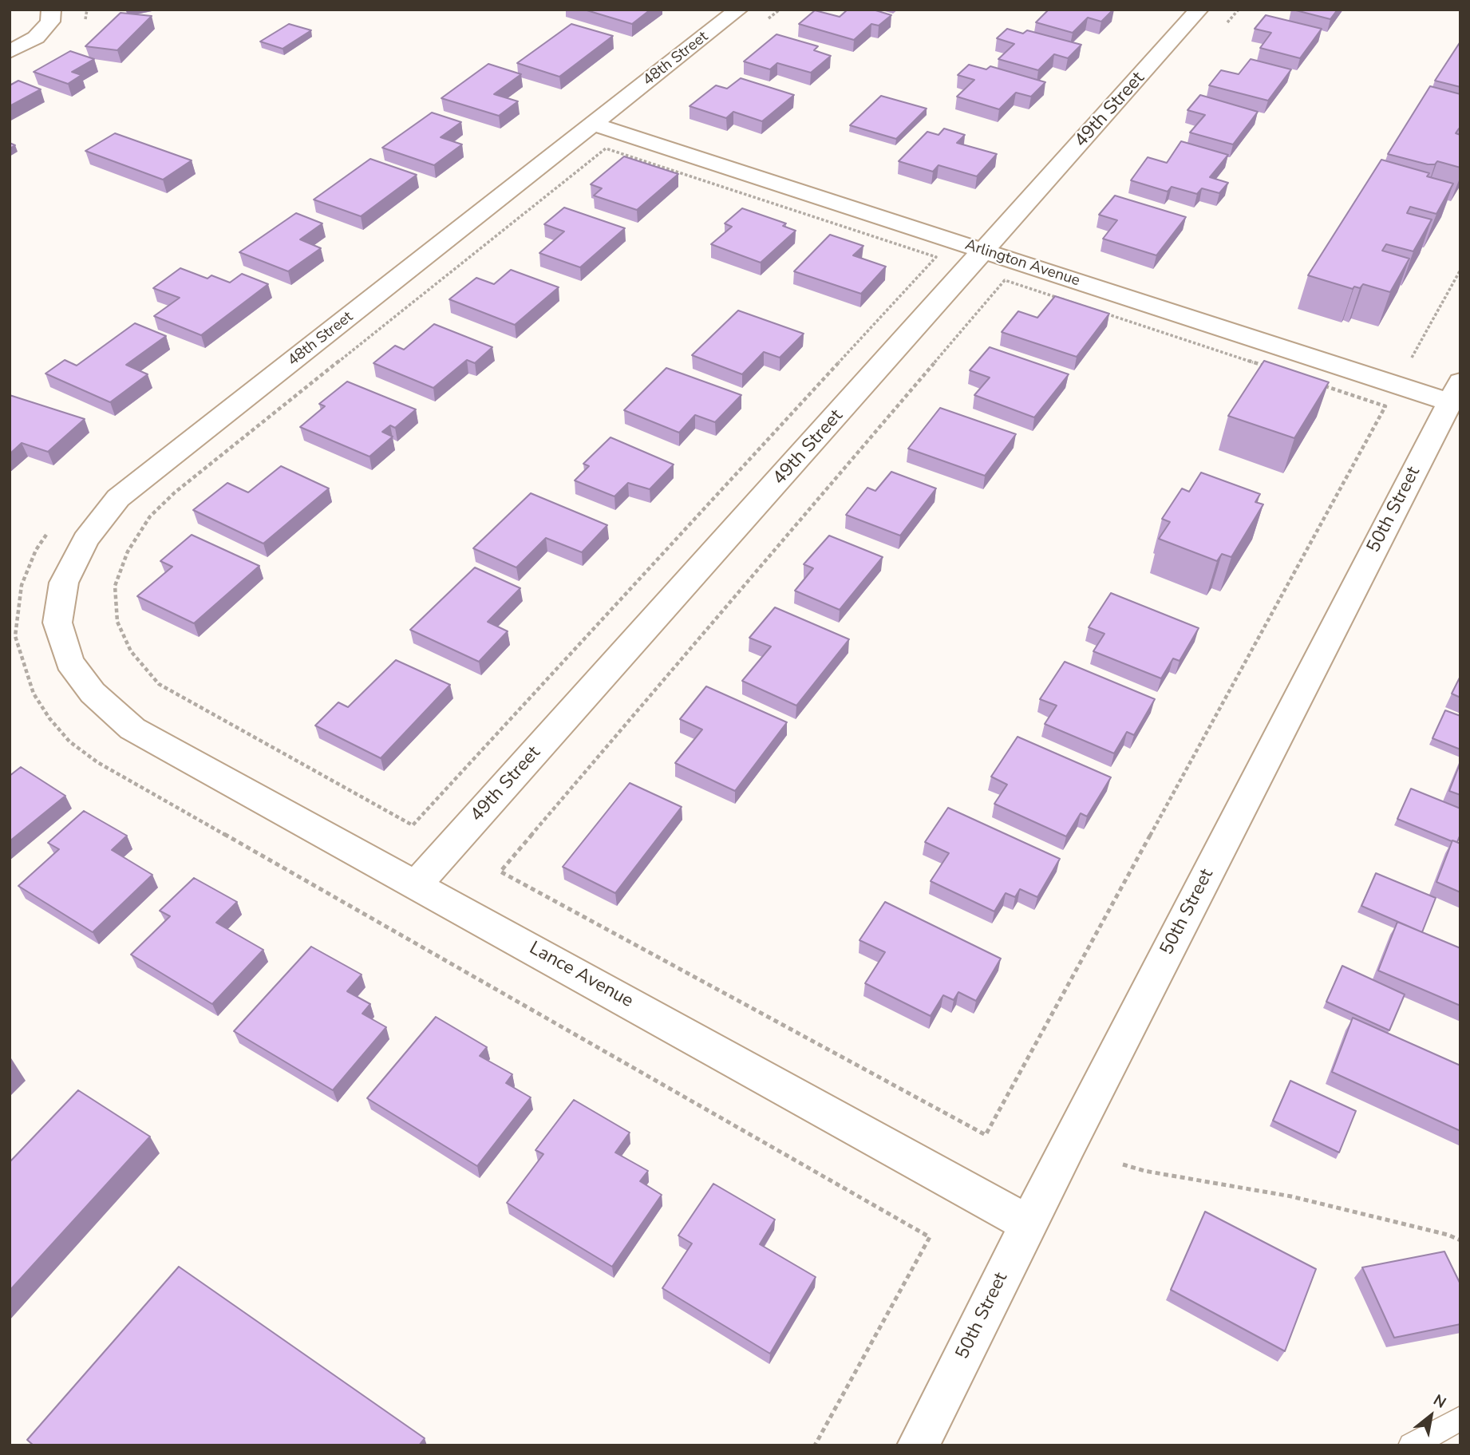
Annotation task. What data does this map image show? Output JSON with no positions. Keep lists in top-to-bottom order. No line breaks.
{"streets":{"street":["48th Street","49th Street","Arlington Avenue","50th Street","Lance Avenue"]},"crossings":[["48th Street","Arlington Avenue"],["48th Street","Lance Avenue"],["49th Street","Arlington Avenue"],["49th Street","Lance Avenue"],["Arlington Avenue","50th Street"],["50th Street","Lance Avenue"]],"north":"top right"}
